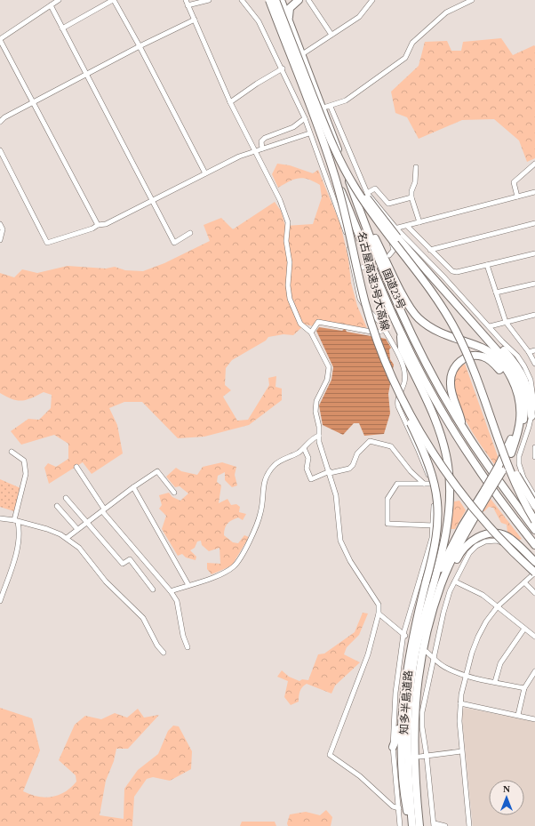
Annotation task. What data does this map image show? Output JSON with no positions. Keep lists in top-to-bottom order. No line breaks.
{"streets":{"highway":["名古屋高速3号大高線","国道23号","知多半島道路"]},"crossings":[["名古屋高速3号大高線","国道23号"]],"north":"top"}
